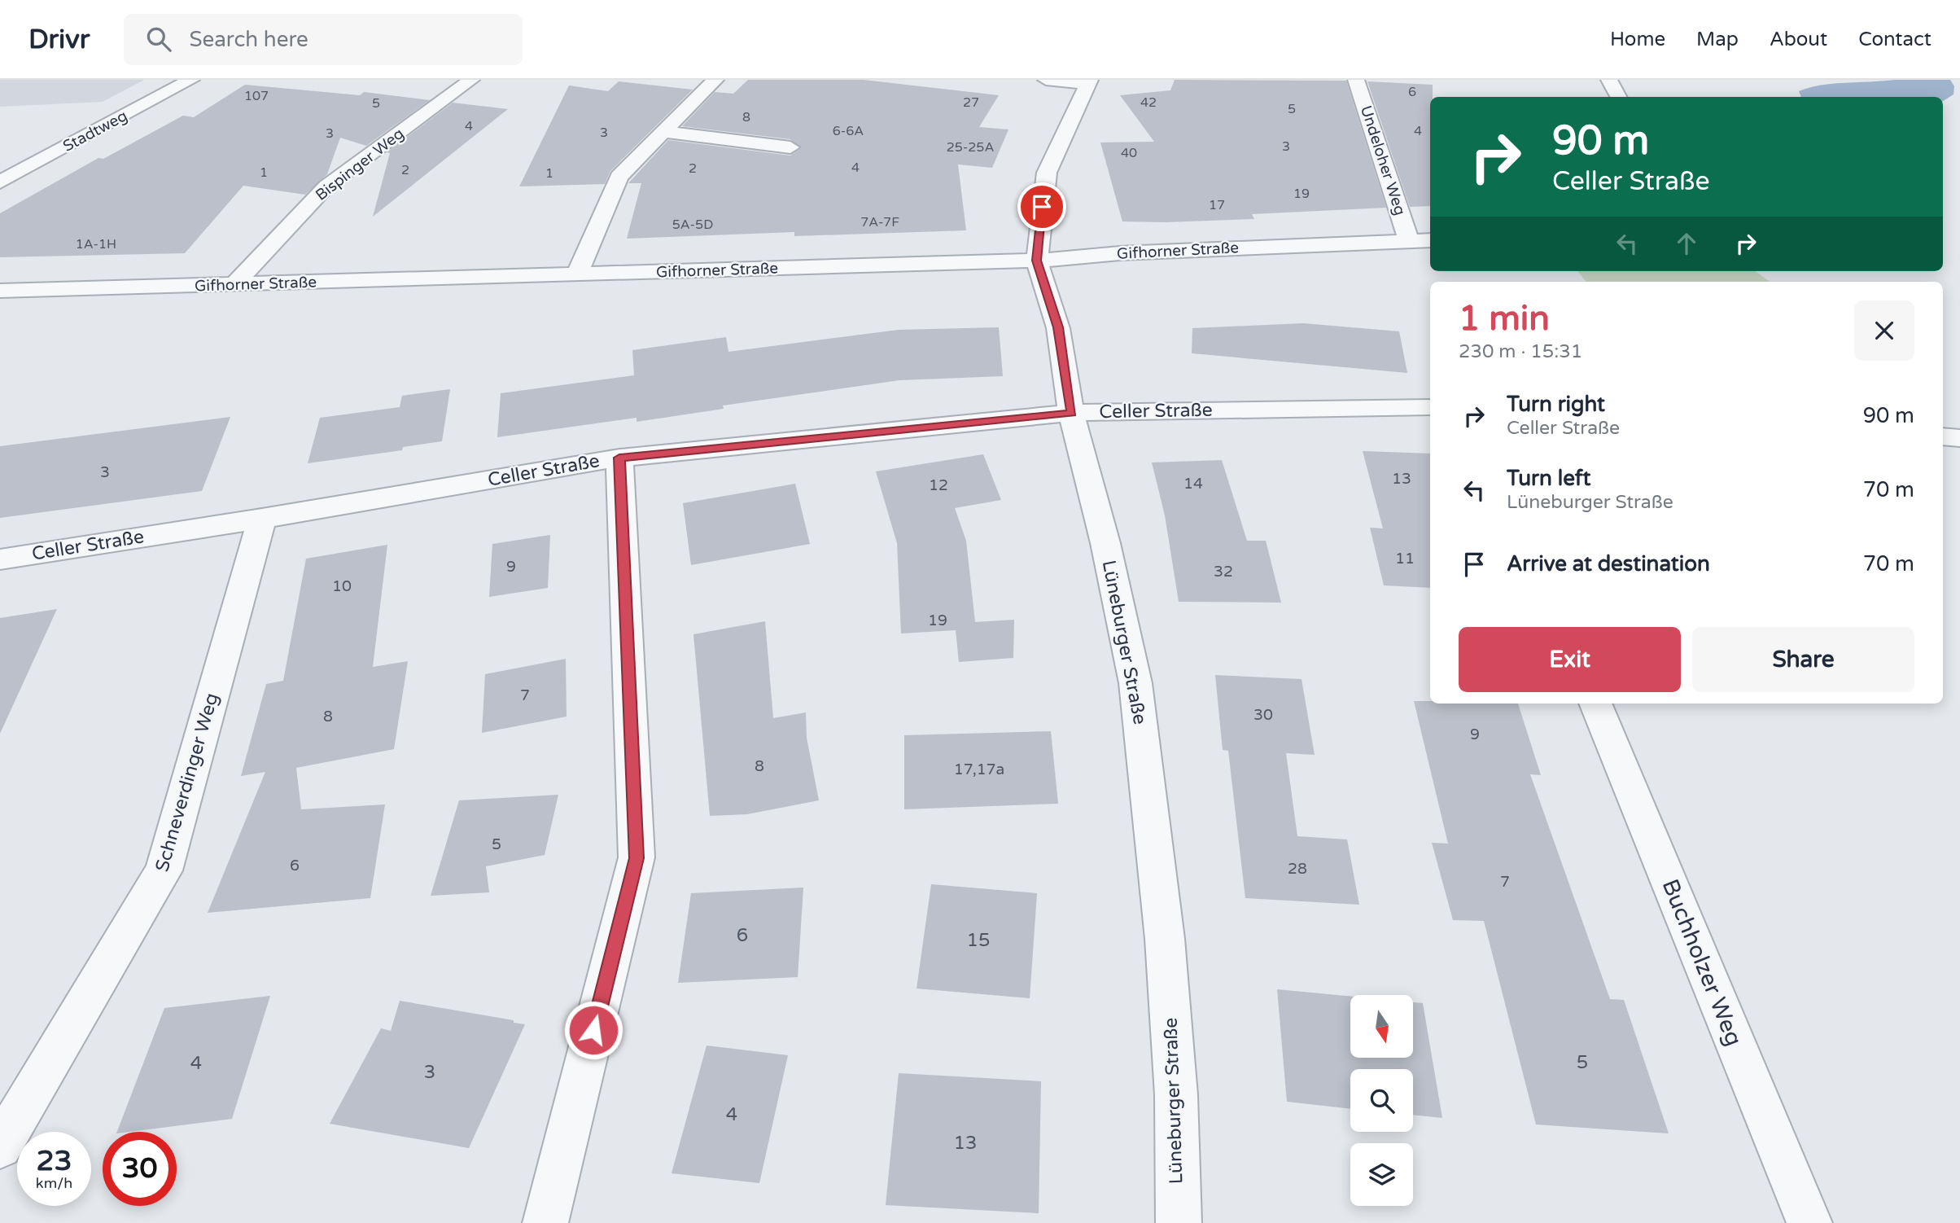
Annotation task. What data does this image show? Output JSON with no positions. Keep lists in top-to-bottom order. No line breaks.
{"streets":{"street":["Stadtweg","Undeloher Weg","Bispinger Weg","Gifhorner Straße","Celler Straße","Lüneburger Straße","Schneverdinger Weg","Buchholzer Weg"]},"crossings":[["Undeloher Weg","Gifhorner Straße"],["Bispinger Weg","Gifhorner Straße"],["Gifhorner Straße","Lüneburger Straße"],["Celler Straße","Lüneburger Straße"],["Celler Straße","Schneverdinger Weg"]],"house_numbers":["6","107","27","42","5","5","8","4","6-6A","4","3","3","3","25-25A","40","4","2","2","1","1","19","17","7A-7F","5A-5D","1A-1H","3","13","14","12","11","9","32","10","19","7","30","8","9","8","17,17a","5","6","28","7","6","15","5","4","3","4","13"],"north":"bottom","page":{"header":"Drivr","search":"Search here","nav":["Home","Map","About","Contact"],"turn":["90 m","Celler Straße"],"heading":["1 min","230 m · 15:31"],"list":[{"name":"Turn right","note":"Celler Straße","value":"90 m"},{"name":"Turn left","note":"Lüneburger Straße","value":"70 m"},{"name":"Arrive at destination","value":"70 m"}],"buttons":["Exit","Share"],"speed":"23 km/h","limit":"30"}}
